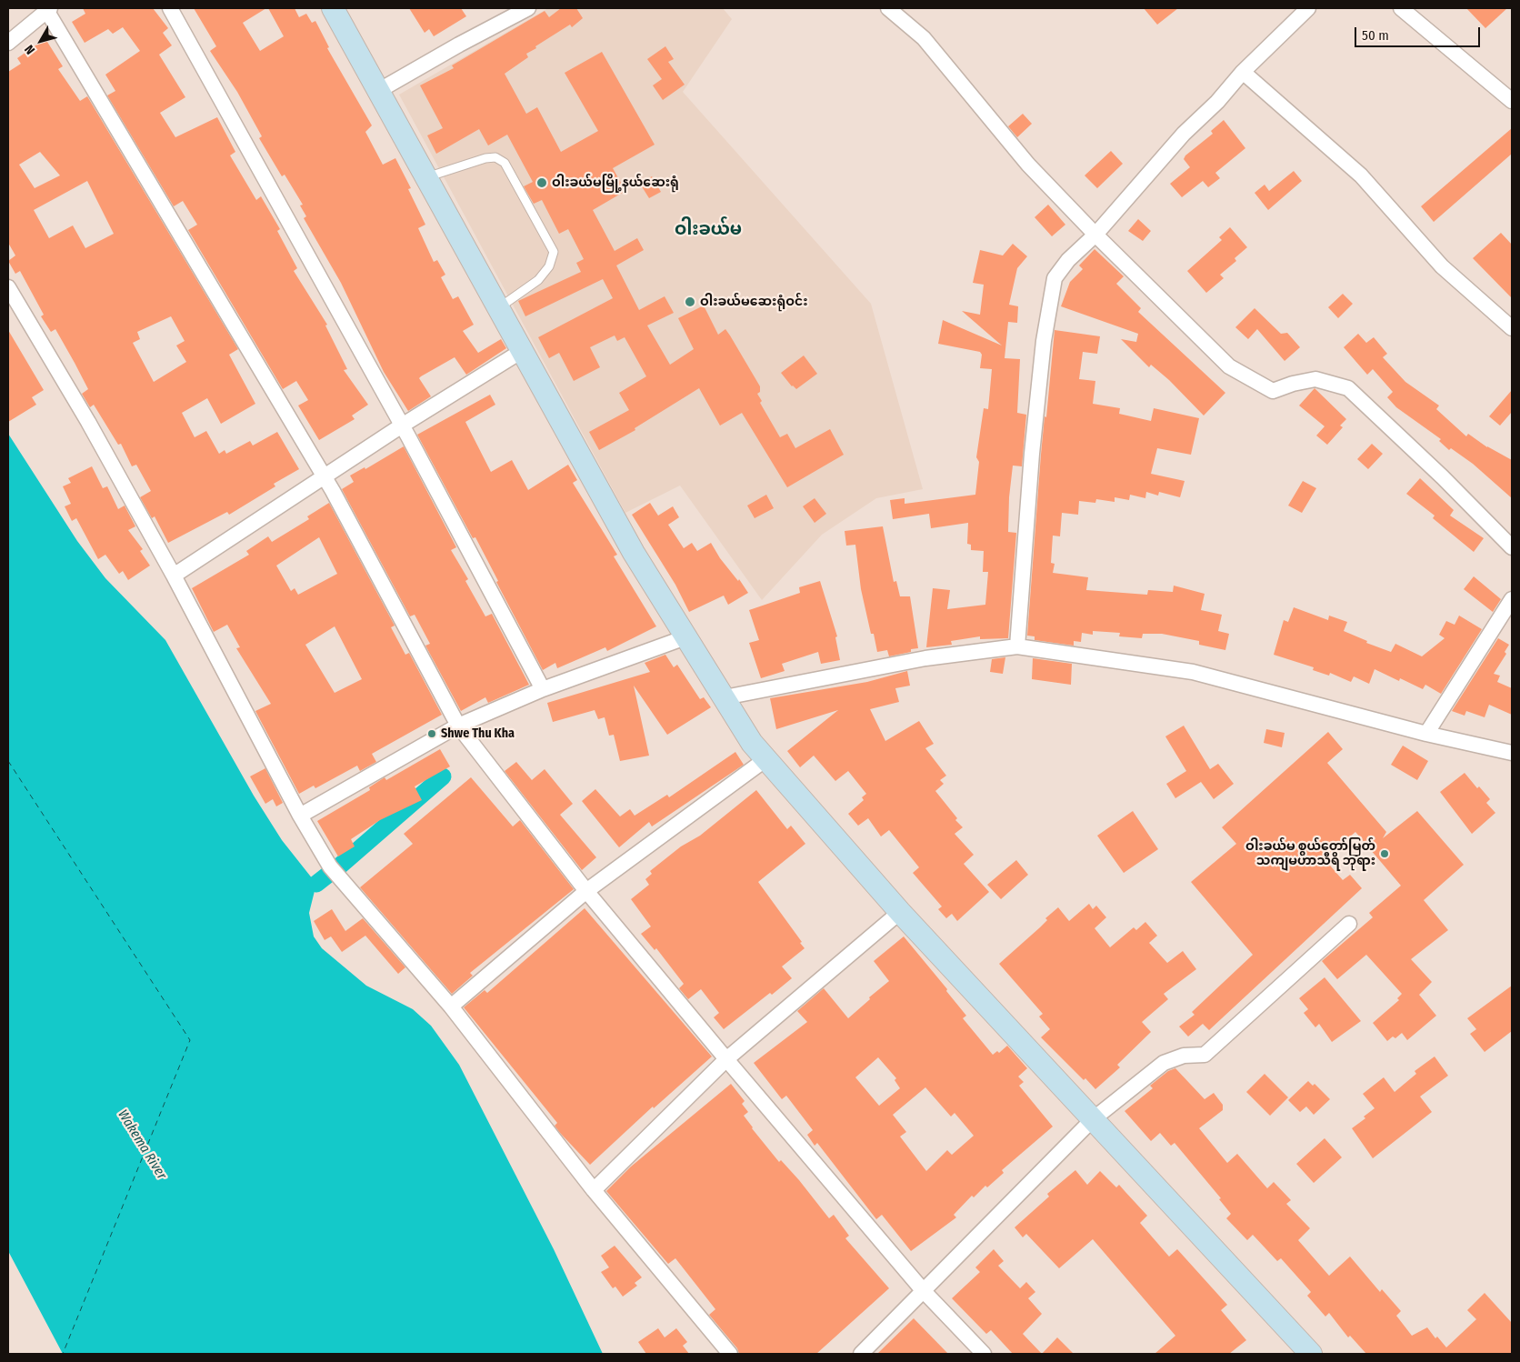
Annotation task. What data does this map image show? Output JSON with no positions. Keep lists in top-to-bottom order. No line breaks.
{"districts":["ဝါးခယ်မ"],"water":["Wakema River"],"places":["ဝါးခယ်မမြို့နယ်ဆေးရုံ","ဝါးခယ်မဆေးရုံဝင်း","Shwe Thu Kha","ဝါးခယ်မ စွယ်တော်မြတ် သကျမဟာသီရိ ဘုရား"],"scale_bar":"50 m","north":"bottom left"}
